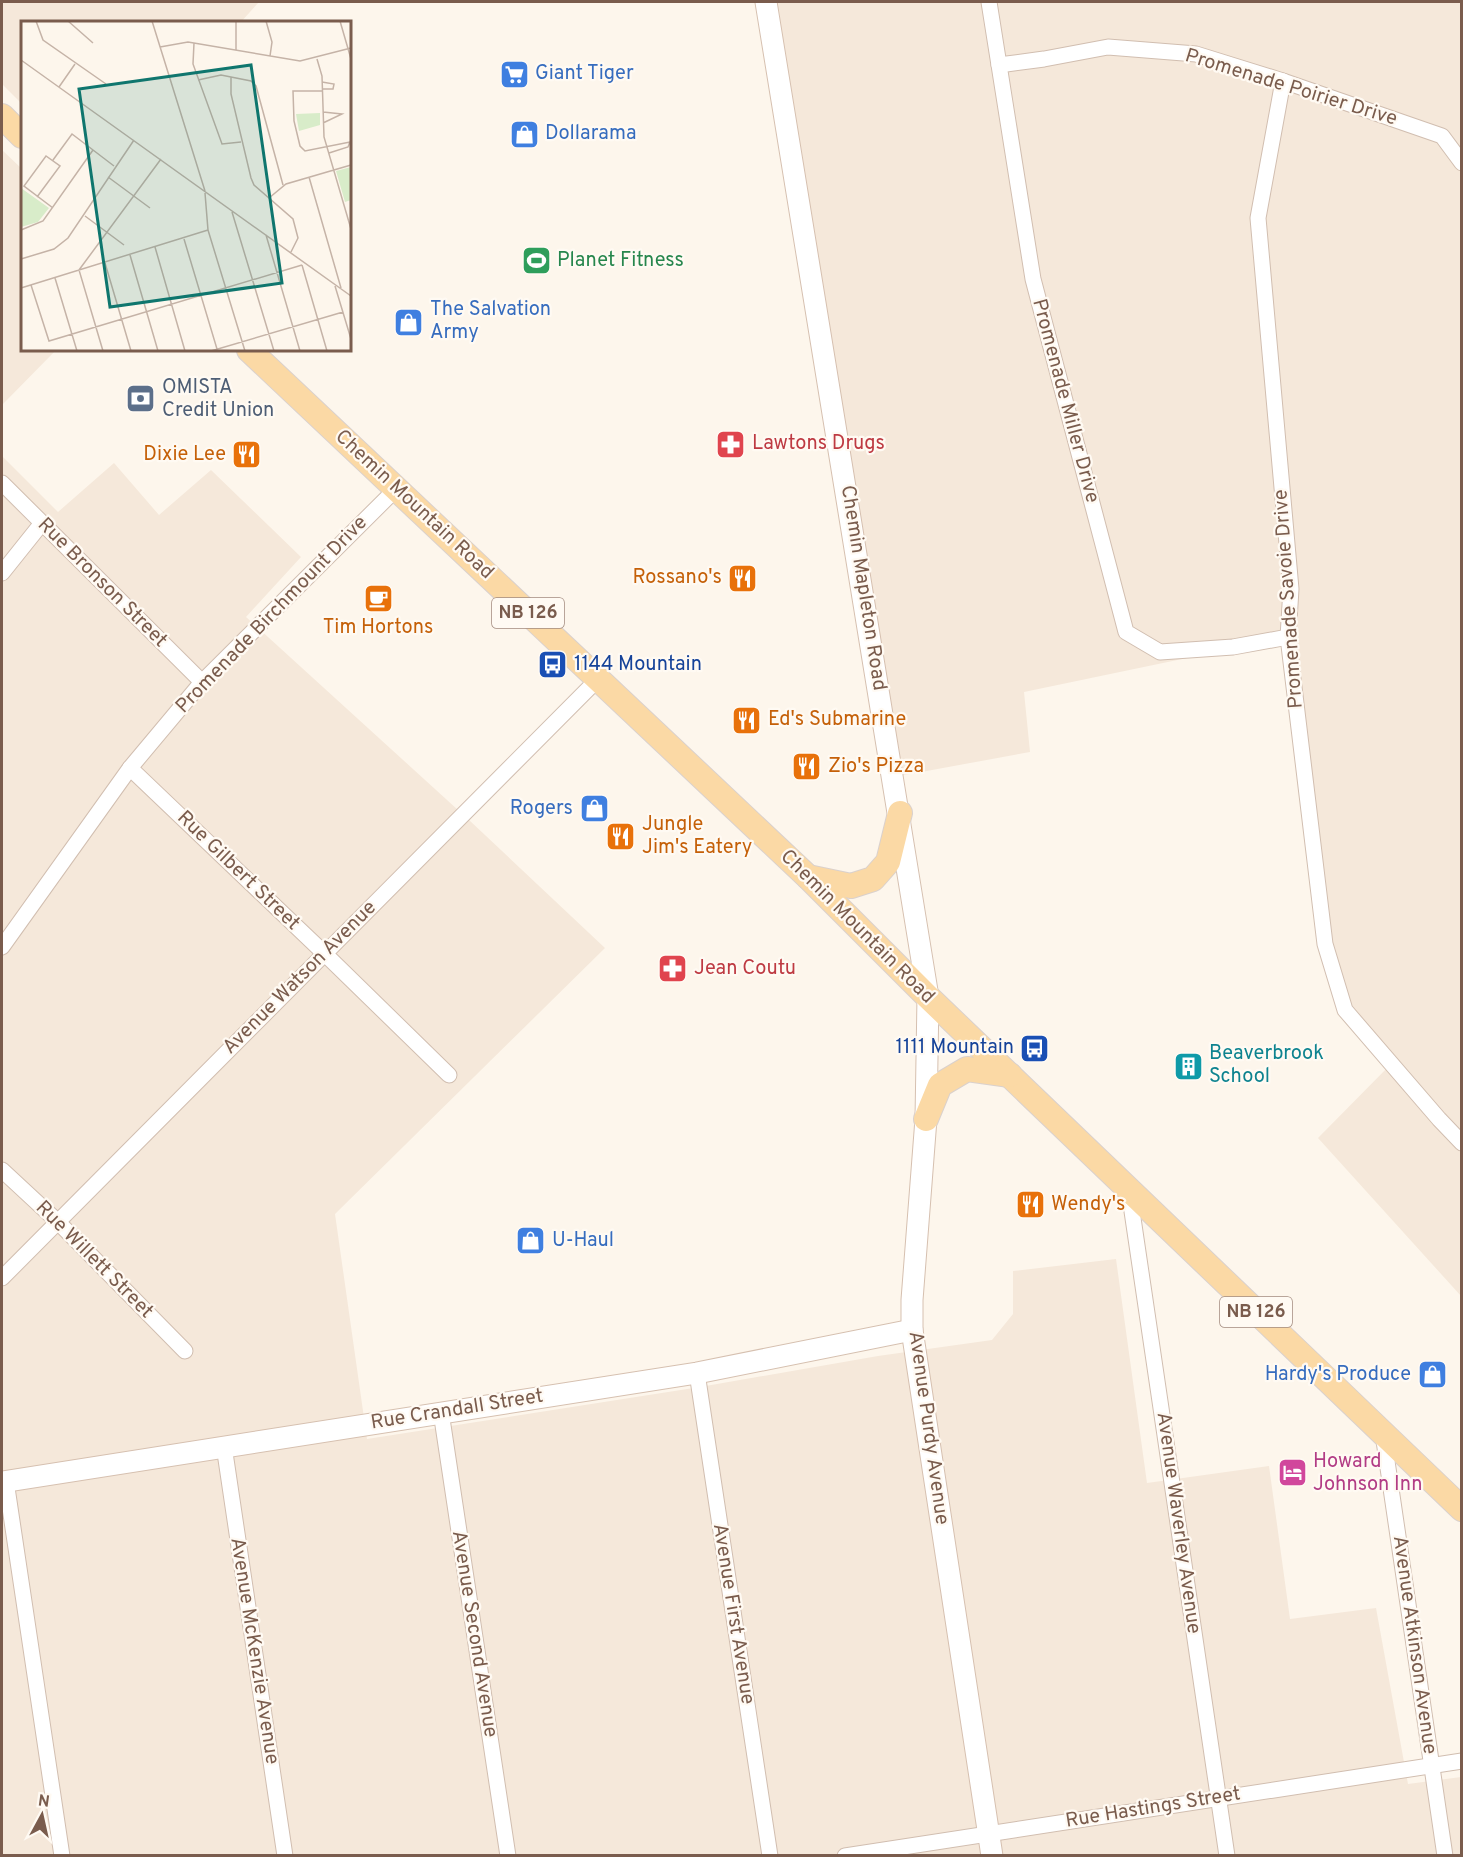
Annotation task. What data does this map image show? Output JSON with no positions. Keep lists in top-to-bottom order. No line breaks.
{"streets":{"main road":["Chemin Mountain Road","NB 126"],"street":["Promenade Poirier Drive","Promenade Miller Drive","Rue Bronson Street","Chemin Mapleton Road","Promenade Savoie Drive","Promenade Birchmount Drive","Rue Gilbert Street","Avenue Watson Avenue","Rue Willett Street","Rue Crandall Street","Avenue Purdy Avenue","Avenue Waverley Avenue","Avenue First Avenue","Avenue Second Avenue","Avenue Atkinson Avenue","Avenue McKenzie Avenue","Rue Hastings Street"]},"crossings":[["Promenade Poirier Drive","Promenade Miller Drive"],["Promenade Poirier Drive","Promenade Savoie Drive"],["Promenade Miller Drive","Promenade Savoie Drive"],["Chemin Mountain Road","Chemin Mapleton Road"],["Chemin Mountain Road","Promenade Birchmount Drive"],["Chemin Mountain Road","Avenue Watson Avenue"],["Chemin Mountain Road","Avenue Purdy Avenue"],["Chemin Mountain Road","Avenue Waverley Avenue"],["Chemin Mountain Road","Avenue Atkinson Avenue"],["Rue Bronson Street","Promenade Birchmount Drive"],["Chemin Mapleton Road","Avenue Purdy Avenue"],["Promenade Birchmount Drive","Rue Gilbert Street"],["Rue Gilbert Street","Avenue Watson Avenue"],["Avenue Watson Avenue","Rue Willett Street"],["Rue Crandall Street","Avenue Purdy Avenue"],["Rue Crandall Street","Avenue First Avenue"],["Rue Crandall Street","Avenue Second Avenue"],["Rue Crandall Street","Avenue McKenzie Avenue"],["Avenue Purdy Avenue","Rue Hastings Street"],["Avenue Waverley Avenue","Rue Hastings Street"],["Avenue Atkinson Avenue","Rue Hastings Street"]],"places":{"supermarket":["Giant Tiger"],"shop":["Dollarama","The Salvation Army","Rogers","U-Haul","Hardy's Produce"],"sports":["Planet Fitness"],"bank":["OMISTA Credit Union"],"pharmacy":["Lawtons Drugs","Jean Coutu"],"restaurant":["Dixie Lee","Rossano's","Ed's Submarine","Zio's Pizza","Jungle Jim's Eatery","Wendy's"],"cafe":["Tim Hortons"],"bus stop":["1144 Mountain","1111 Mountain"],"building":["Beaverbrook School"],"hotel":["Howard Johnson Inn"]},"north":"top"}
